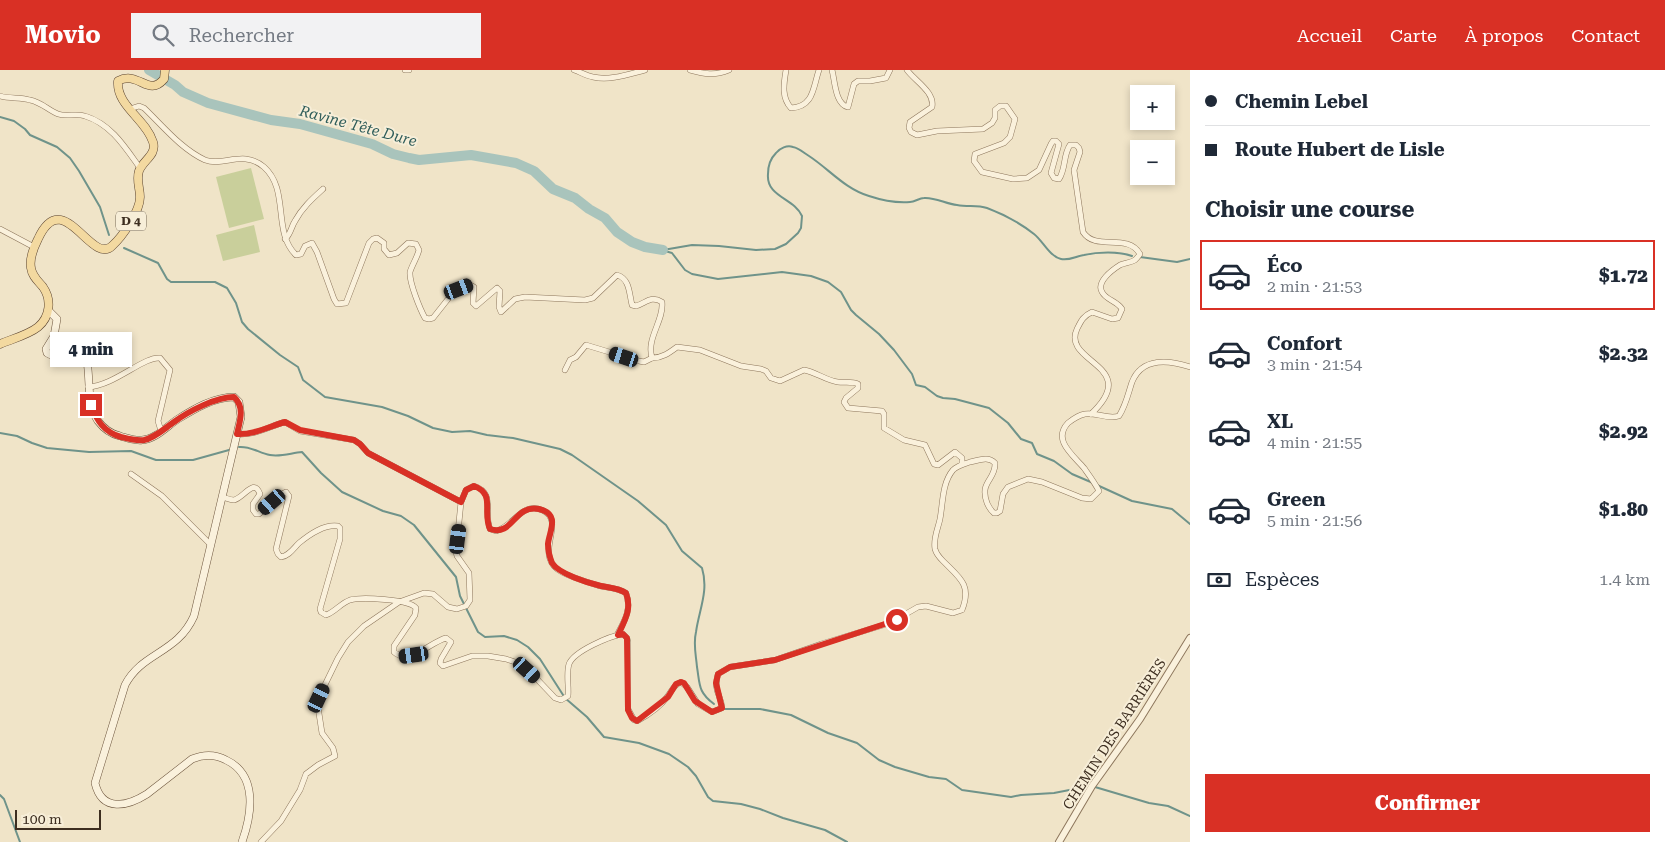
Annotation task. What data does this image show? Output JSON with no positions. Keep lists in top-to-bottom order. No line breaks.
{"streets":{"main road":["D 4"],"street":["CHEMIN DES BARRIÈRES"]},"water":["Ravine Tête Dure"],"scale_bar":"100 m","page":{"header":"Movio","search":"Rechercher","nav":["Accueil","Carte","À propos","Contact"],"banner":["Chemin Lebel","Route Hubert de Lisle"],"map_buttons":["+","−"],"heading":"Choisir une course","list":[{"name":"Éco","note":"2 min · 21:53","value":"$1.72"},{"name":"Confort","note":"3 min · 21:54","value":"$2.32"},{"name":"XL","note":"4 min · 21:55","value":"$2.92"},{"name":"Green","note":"5 min · 21:56","value":"$1.80"}],"bubble":"4 min","pay":["Espèces","1.4 km"],"buttons":"Confirmer","scale":"100 m"}}
